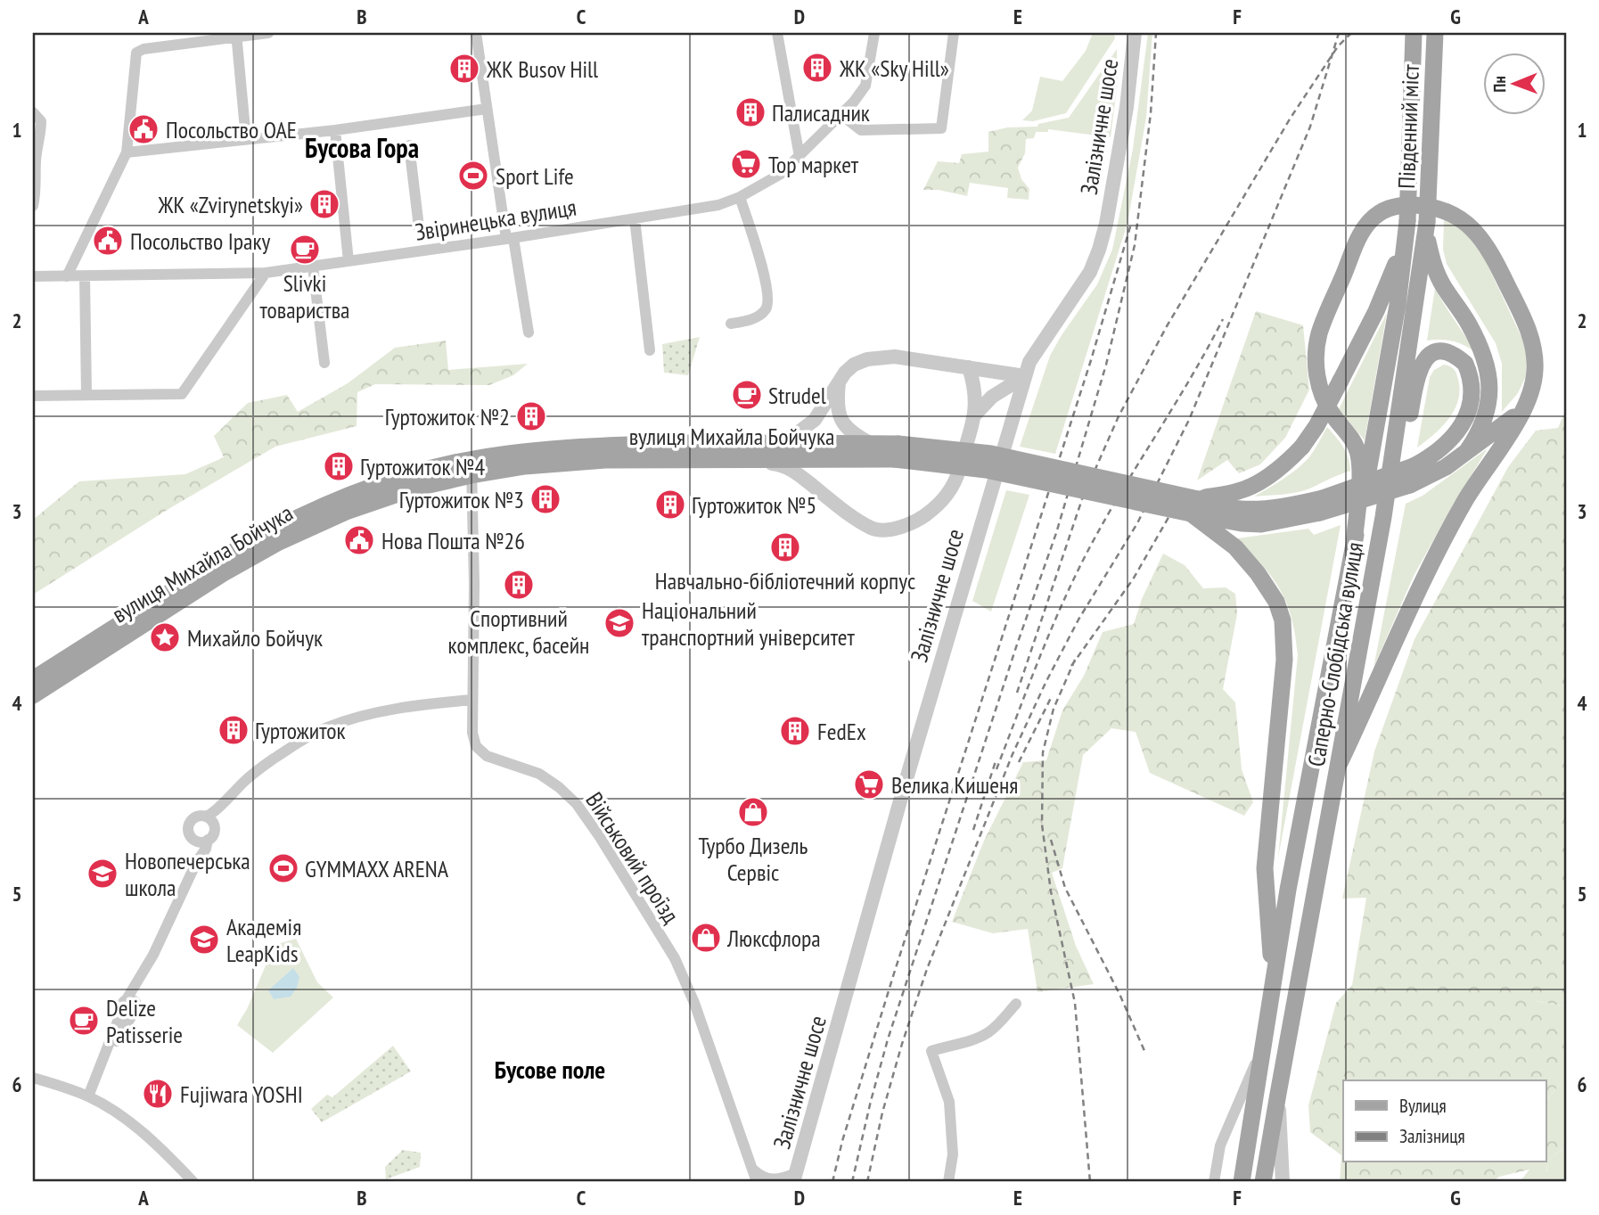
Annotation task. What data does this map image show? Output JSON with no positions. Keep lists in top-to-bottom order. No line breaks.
{"streets":{"main road":["Південний міст","вулиця Михайла Бойчука","Саперно-Слобідська вулиця"],"street":["Залізничне шосе","Звіринецька вулиця","Військовий проїзд"]},"crossings":[["Південний міст","Саперно-Слобідська вулиця"],["вулиця Михайла Бойчука","Саперно-Слобідська вулиця"],["вулиця Михайла Бойчука","Військовий проїзд"]],"districts":["Бусова Гора","Бусове поле"],"places":{"building":["ЖК «Sky Hill»","ЖК Busov Hill","Палисадник","ЖК «Zvirynetskyi»","Гуртожиток №2","Гуртожиток №4","Гуртожиток №3","Гуртожиток №5","Навчально-бібліотечний корпус","Спортивний комплекс, басейн","Гуртожиток","FedEx"],"public building":["Посольство ОАЕ","Посольство Іраку","Нова Пошта №26"],"supermarket":["Top маркет","Велика Кишеня"],"sports":["Sport Life","GYMMAXX ARENA"],"cafe":["Slivki товариства","Strudel","Delize Patisserie"],"school or university":["Національний транспортний університет","Новопечерська школа","Академія LeapKids"],"place":["Михайло Бойчук"],"shop":["Турбо Дизель Сервіс","Люксфлора"],"restaurant":["Fujiwara YOSHI"]},"legend":["Вулиця","Залізниця"],"north":"left","grid":{"columns":["A","B","C","D","E","F","G"],"rows":["1","2","3","4","5","6"]}}
